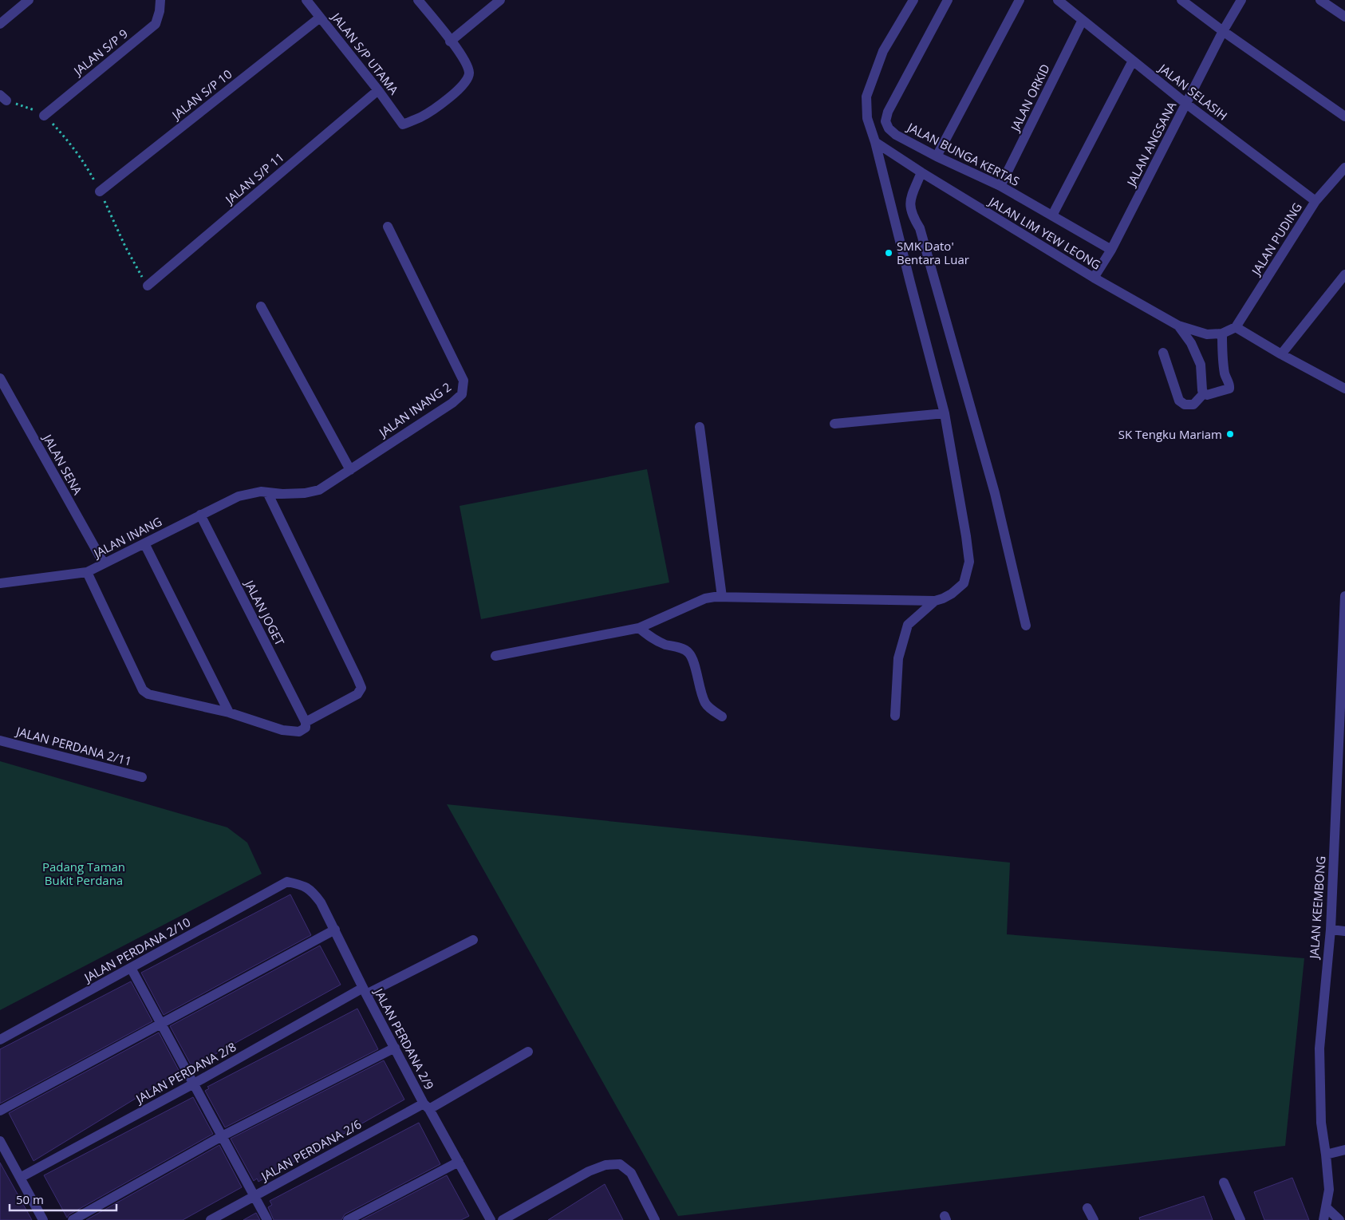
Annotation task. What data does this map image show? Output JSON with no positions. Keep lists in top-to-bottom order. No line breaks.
{"streets":{"street":["JALAN S/P 9","JALAN S/P UTAMA","JALAN SELASIH","JALAN S/P 10","JALAN ORKID","JALAN ANGSANA","JALAN BUNGA KERTAS","JALAN S/P 11","JALAN LIM YEW LEONG","JALAN PUDING","JALAN INANG 2","JALAN SENA","JALAN INANG","JALAN JOGET","JALAN PERDANA 2/11","JALAN KEEMBONG","JALAN PERDANA 2/10","JALAN PERDANA 2/9","JALAN PERDANA 2/8","JALAN PERDANA 2/6"]},"crossings":[["JALAN S/P UTAMA","JALAN S/P 10"],["JALAN S/P UTAMA","JALAN S/P 11"],["JALAN SELASIH","JALAN ORKID"],["JALAN SELASIH","JALAN ANGSANA"],["JALAN SELASIH","JALAN PUDING"],["JALAN ORKID","JALAN BUNGA KERTAS"],["JALAN ANGSANA","JALAN BUNGA KERTAS"],["JALAN ANGSANA","JALAN LIM YEW LEONG"],["JALAN LIM YEW LEONG","JALAN PUDING"],["JALAN INANG 2","JALAN INANG"],["JALAN SENA","JALAN INANG"],["JALAN INANG","JALAN JOGET"],["JALAN PERDANA 2/10","JALAN PERDANA 2/9"],["JALAN PERDANA 2/9","JALAN PERDANA 2/8"],["JALAN PERDANA 2/9","JALAN PERDANA 2/6"]],"parks":["Padang Taman Bukit Perdana"],"places":["SMK Dato' Bentara Luar","SK Tengku Mariam"],"scale_bar":"50 m"}
